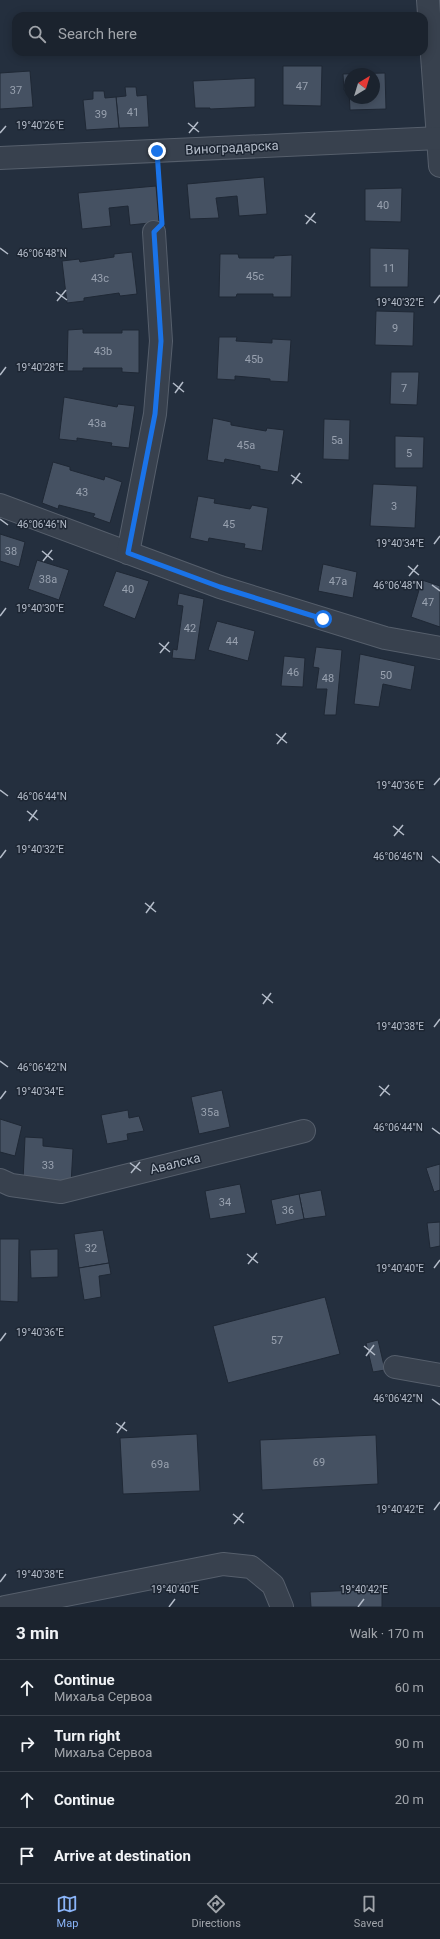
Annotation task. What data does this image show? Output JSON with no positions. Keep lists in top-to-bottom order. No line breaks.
{"streets":{"street":["Виноградарска","Авалска"]},"house_numbers":["47","37","41","39","40","11","45c","43c","9","43b","45b","7","43a","5a","45a","5","43","3","45","38","38a","47a","40","47","42","44","46","50","48","35a","33","34","36","32","57","69","69a"],"north":"top right","page":{"search":"Search here","heading":["3 min","Walk · 170 m"],"list":[["Continue","Михаља Сервоа","60 m"],["Turn right","Михаља Сервоа","90 m"],["Continue","20 m"],"Arrive at destination"],"nav":["Map","Directions","Saved"]},"coordinates":["19°40'26\"E","46°06'48\"N","19°40'32\"E","19°40'28\"E","46°06'46\"N","19°40'34\"E","19°40'30\"E","19°40'36\"E","46°06'44\"N","19°40'38\"E","46°06'42\"N","19°40'40\"E","19°40'42\"E"]}
